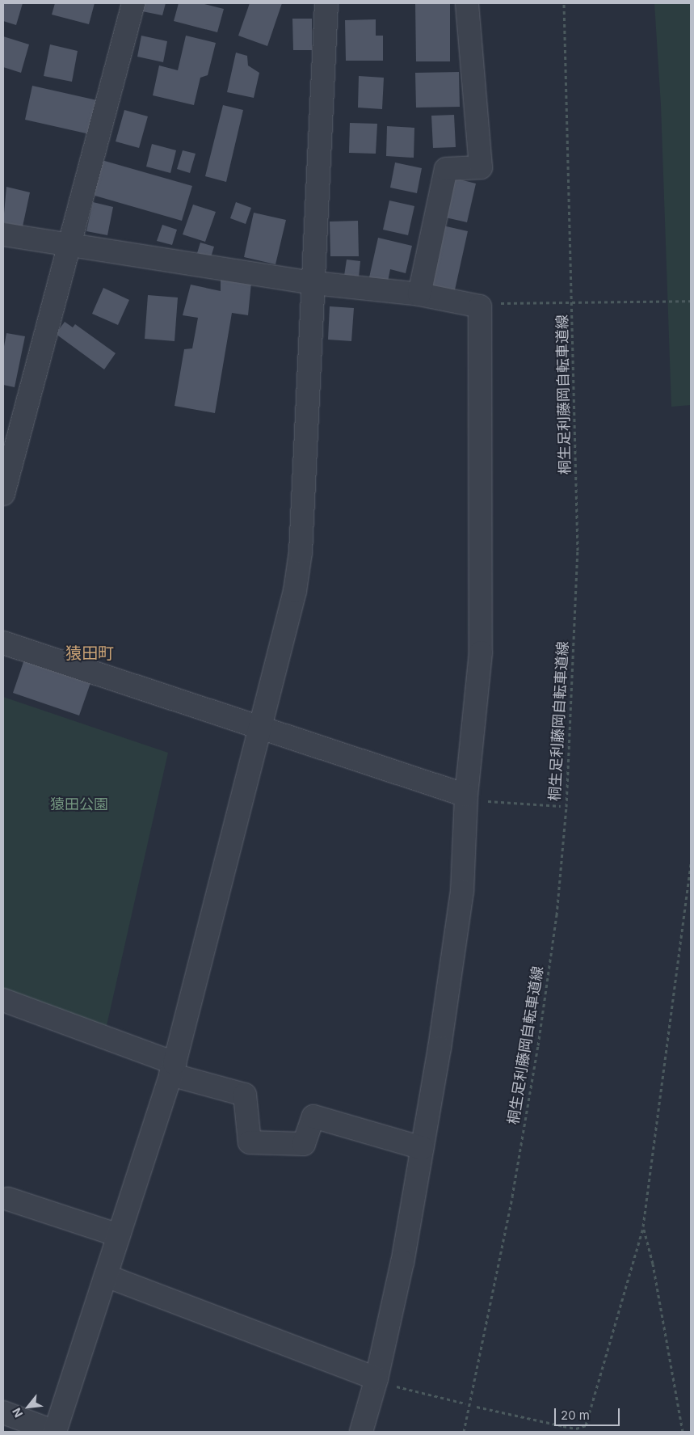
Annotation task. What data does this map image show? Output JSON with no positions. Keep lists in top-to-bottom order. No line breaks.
{"streets":{"path":["桐生足利藤岡自転車道線"]},"districts":["猿田町"],"parks":["猿田公園"],"scale_bar":"20 m","north":"bottom left"}
